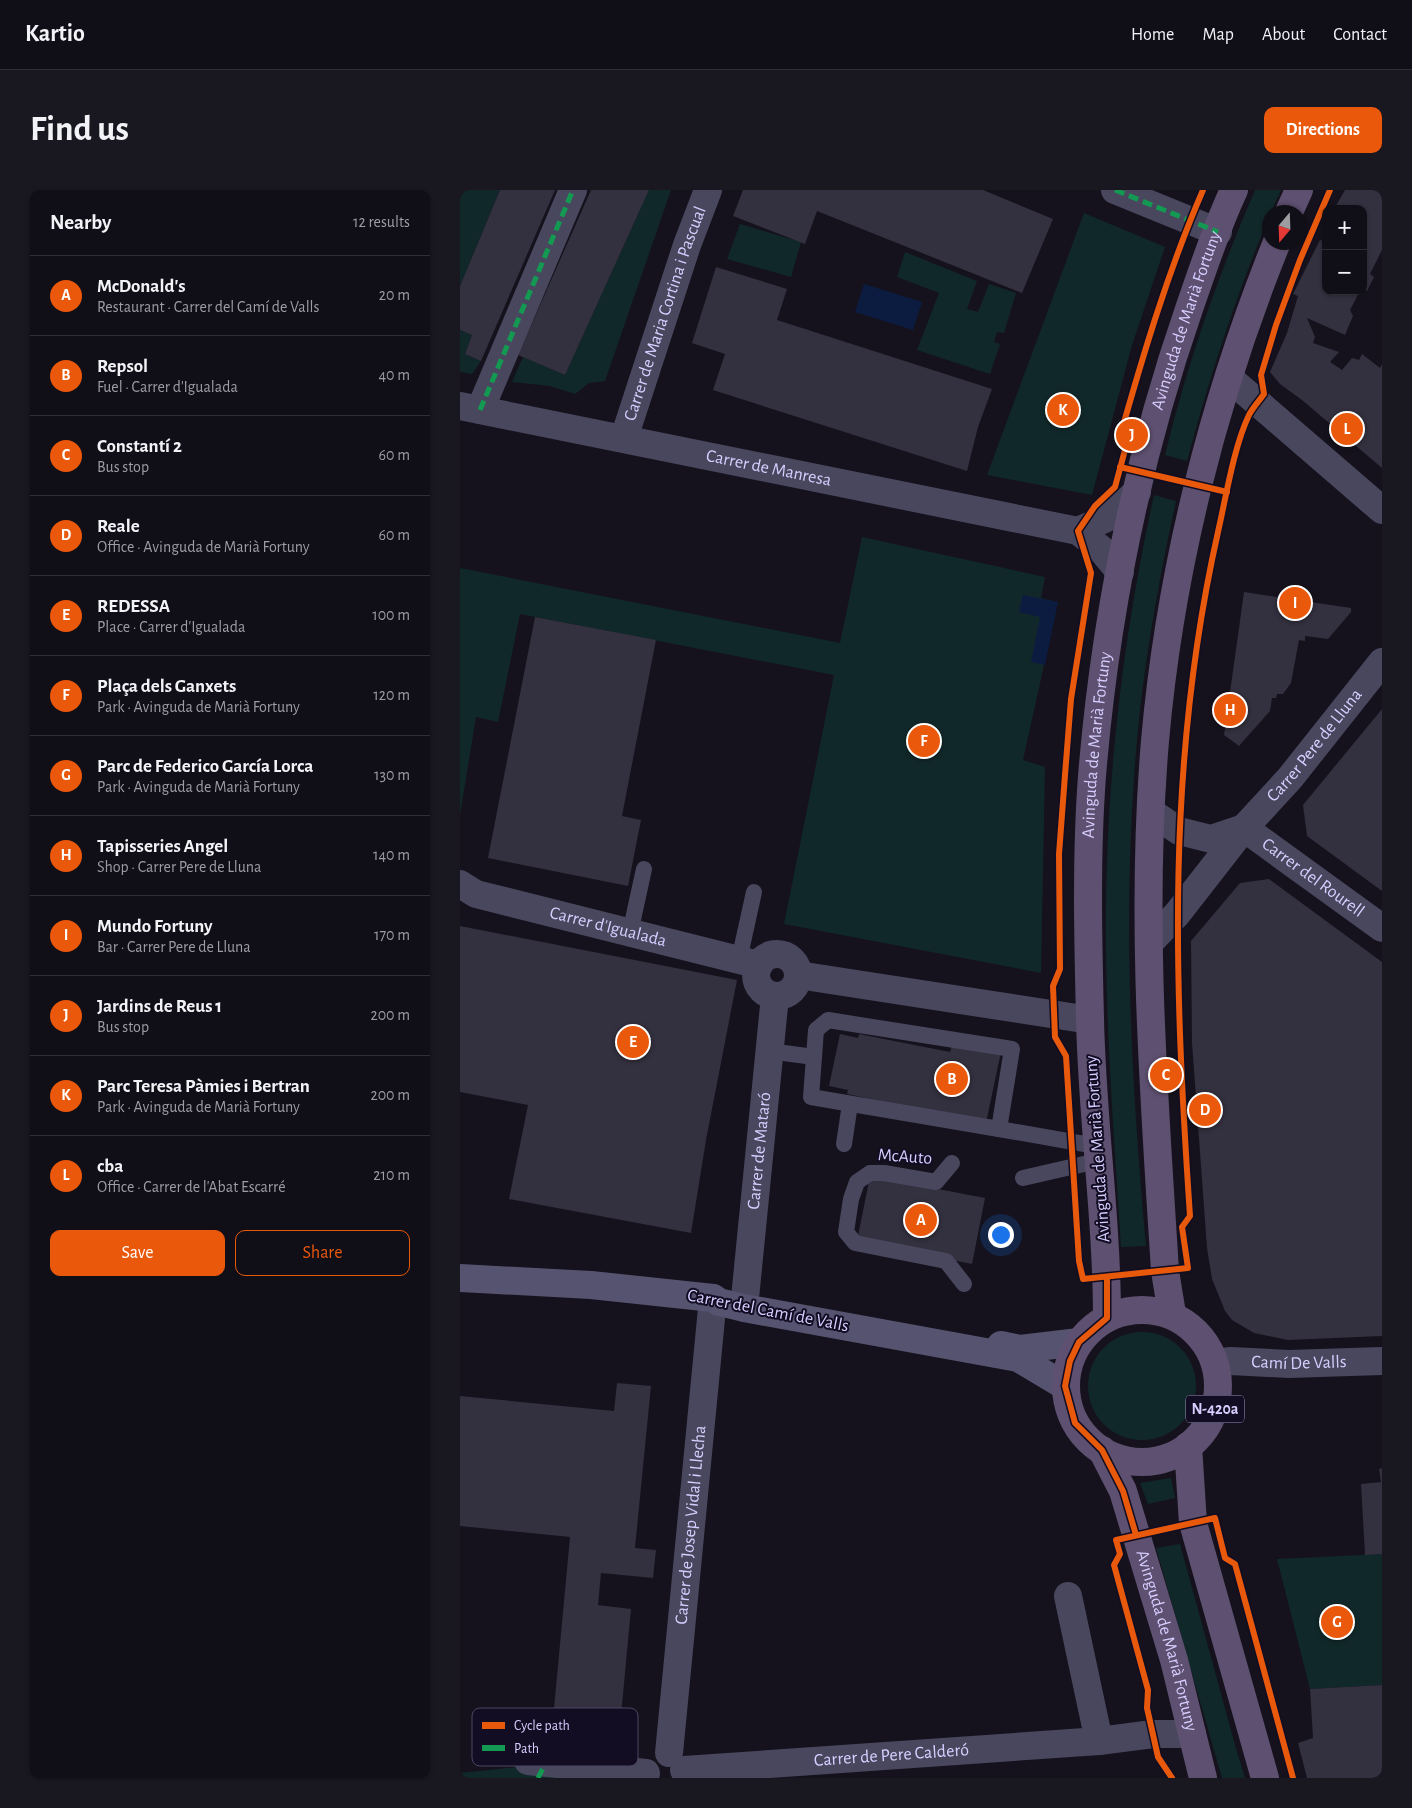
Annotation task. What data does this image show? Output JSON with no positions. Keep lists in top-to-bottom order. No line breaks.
{"streets":{"main road":["Avinguda de Marià Fortuny","Carrer del Camí de Valls","N-420a"],"street":["Carrer de Maria Cortina i Pascual","Carrer de Manresa","Carrer Pere de Lluna","Carrer del Rourell","Carrer d'Igualada","Carrer de Mataró","Camí De Valls","Carrer de Josep Vidal i Llecha","Carrer de Pere Calderó"],"lane":["McAuto"]},"crossings":[["Carrer de Maria Cortina i Pascual","Carrer de Manresa"],["Avinguda de Marià Fortuny","Carrer de Manresa"],["Avinguda de Marià Fortuny","Carrer del Camí de Valls"],["Avinguda de Marià Fortuny","Camí De Valls"],["Avinguda de Marià Fortuny","N-420a"],["Avinguda de Marià Fortuny","Carrer de Pere Calderó"],["Carrer Pere de Lluna","Carrer del Rourell"],["Carrer d'Igualada","Carrer de Mataró"],["Carrer de Mataró","Carrer del Camí de Valls"],["Carrer del Camí de Valls","Camí De Valls"],["Carrer del Camí de Valls","N-420a"],["Carrer del Camí de Valls","Carrer de Josep Vidal i Llecha"],["Camí De Valls","N-420a"],["Carrer de Josep Vidal i Llecha","Carrer de Pere Calderó"]],"legend":["Cycle path","Path"],"north":"bottom","page":{"header":"Kartio","nav":["Home","Map","About","Contact"],"buttons":["Directions",["Save","Share"]],"title":"Find us","heading":["Nearby","12 results"],"map_buttons":["+","−"],"list":[{"mark":"A","name":"McDonald's","note":"Restaurant · Carrer del Camí de Valls","value":"20 m"},{"mark":"B","name":"Repsol","note":"Fuel · Carrer d'Igualada","value":"40 m"},{"mark":"C","name":"Constantí 2","note":"Bus stop","value":"60 m"},{"mark":"D","name":"Reale","note":"Office · Avinguda de Marià Fortuny","value":"60 m"},{"mark":"E","name":"REDESSA","note":"Place · Carrer d'Igualada","value":"100 m"},{"mark":"F","name":"Plaça dels Ganxets","note":"Park · Avinguda de Marià Fortuny","value":"120 m"},{"mark":"G","name":"Parc de Federico García Lorca","note":"Park · Avinguda de Marià Fortuny","value":"130 m"},{"mark":"H","name":"Tapisseries Angel","note":"Shop · Carrer Pere de Lluna","value":"140 m"},{"mark":"I","name":"Mundo Fortuny","note":"Bar · Carrer Pere de Lluna","value":"170 m"},{"mark":"J","name":"Jardins de Reus 1","note":"Bus stop","value":"200 m"},{"mark":"K","name":"Parc Teresa Pàmies i Bertran","note":"Park · Avinguda de Marià Fortuny","value":"200 m"},{"mark":"L","name":"cba","note":"Office · Carrer de l'Abat Escarré","value":"210 m"}],"pins":["K","L","J","I","H","F","E","C","B","D","A","G"]}}
